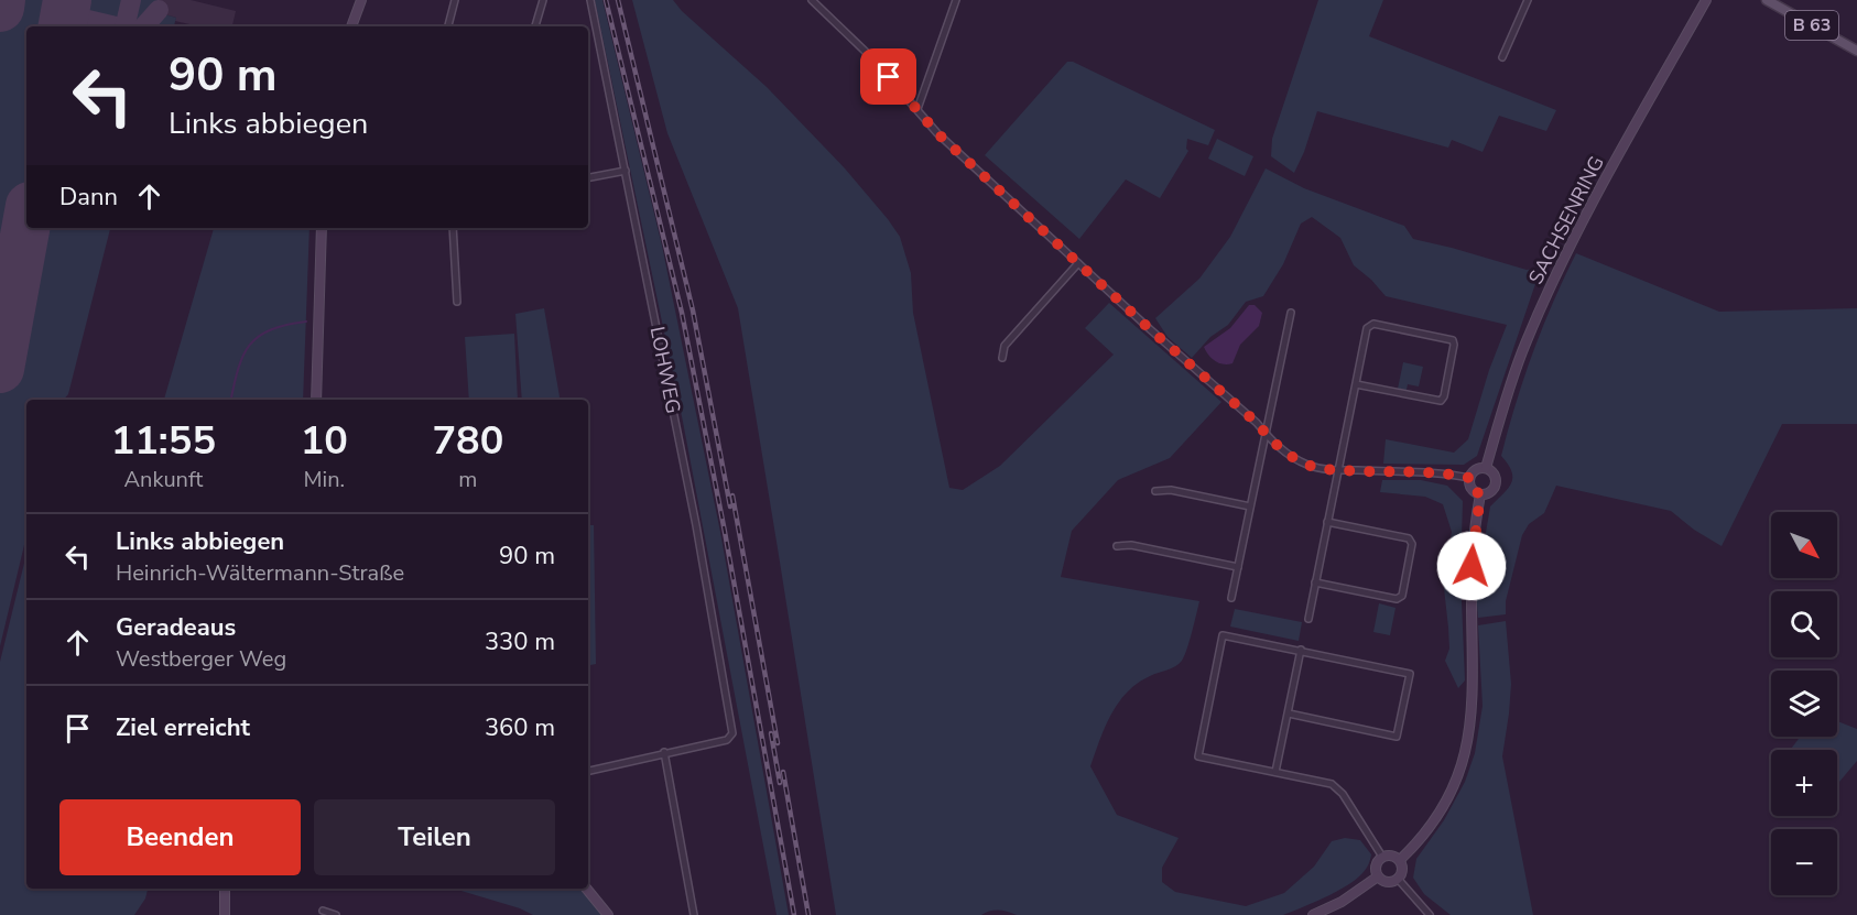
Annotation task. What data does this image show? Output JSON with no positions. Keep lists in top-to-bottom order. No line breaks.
{"streets":{"main road":["B 63"],"street":["SACHSENRING","LOHWEG"]},"north":"bottom right","page":{"turn":["90 m","Links abbiegen"],"then":"Dann","eta":["11:55","Ankunft","10","Min.","780","m"],"map_buttons":["+","−"],"list":[{"name":"Links abbiegen","note":"Heinrich-Wältermann-Straße","value":"90 m"},{"name":"Geradeaus","note":"Westberger Weg","value":"330 m"},{"name":"Ziel erreicht","value":"360 m"}],"buttons":["Beenden","Teilen"]}}
